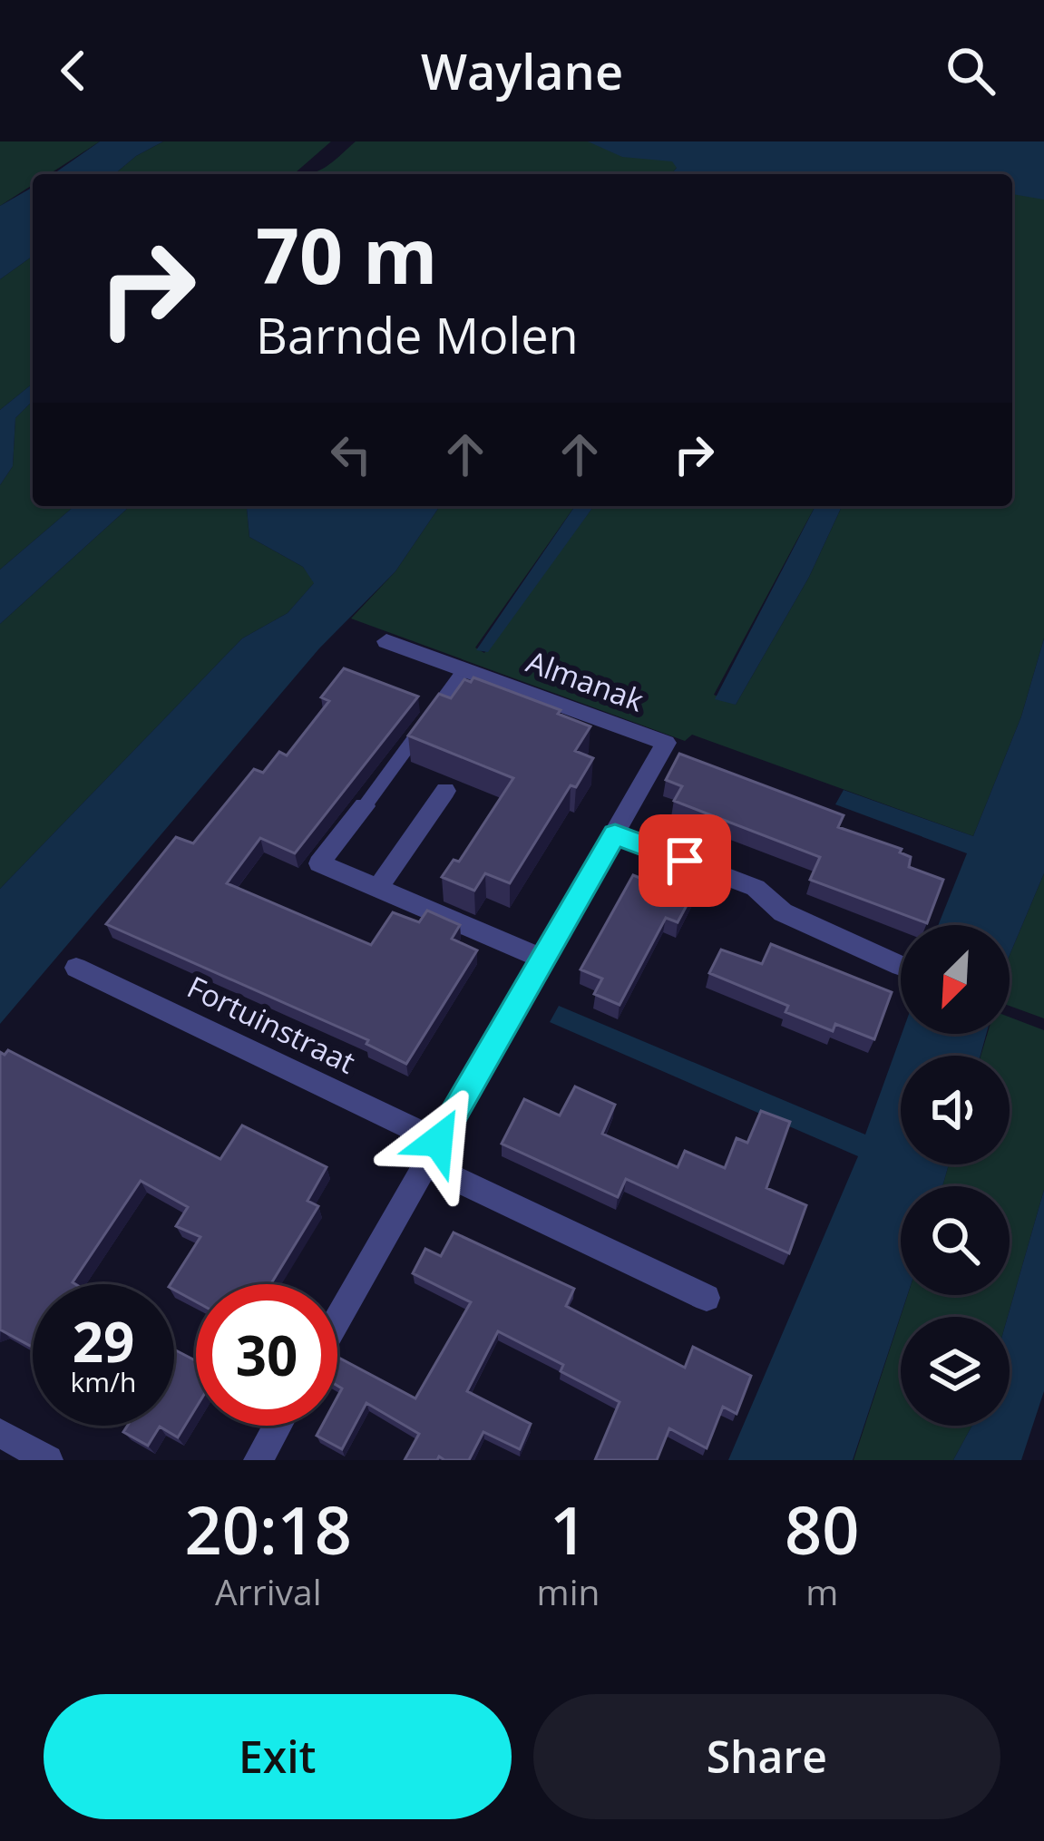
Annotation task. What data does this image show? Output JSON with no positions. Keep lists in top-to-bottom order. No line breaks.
{"streets":{"street":["Almanak","Fortuinstraat"]},"north":"bottom left","page":{"header":"Waylane","turn":["70 m","Barnde Molen"],"speed":"29 km/h","limit":"30","eta":["20:18","Arrival","1","min","80","m"],"buttons":["Exit","Share"]}}
